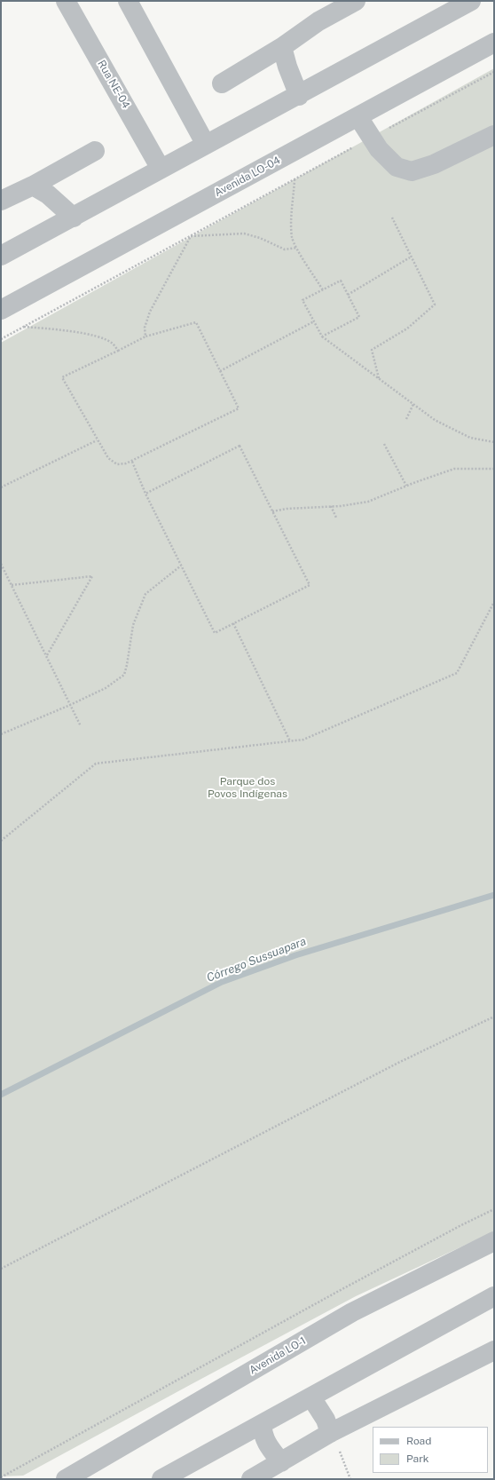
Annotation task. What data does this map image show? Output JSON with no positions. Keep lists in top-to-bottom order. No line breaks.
{"streets":{"street":["Rua NE-04","Avenida LO-04","Avenida LO-1"]},"water":["Córrego Sussuapara"],"parks":["Parque dos Povos Indígenas"],"legend":["Road","Park"]}
